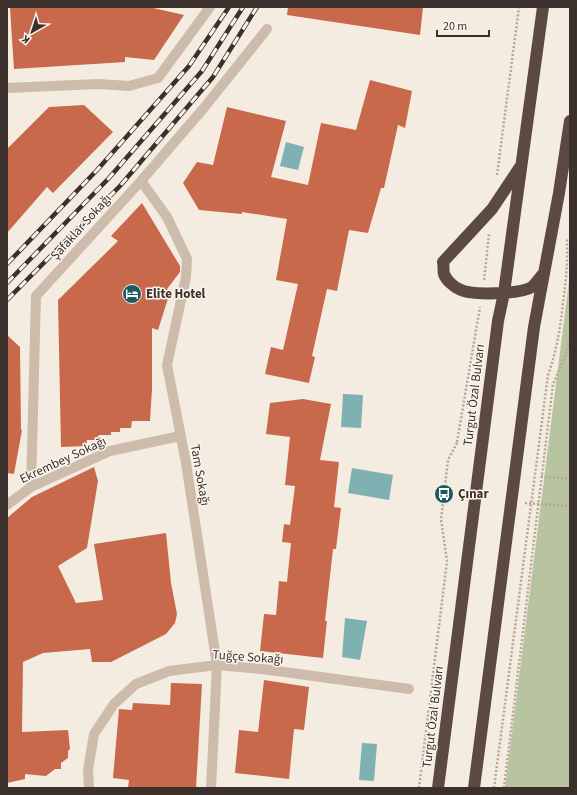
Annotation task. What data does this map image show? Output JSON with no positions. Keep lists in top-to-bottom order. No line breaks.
{"streets":{"highway":["Turgut Özal Bulvarı"],"street":["Şafaklar Sokağı","Ekrembey Sokağı","Tam Sokağı","Tuğçe Sokağı"]},"crossings":[["Şafaklar Sokağı","Ekrembey Sokağı"],["Şafaklar Sokağı","Tam Sokağı"],["Ekrembey Sokağı","Tam Sokağı"],["Tam Sokağı","Tuğçe Sokağı"]],"places":{"hotel":["Elite Hotel"],"bus stop":["Çınar"]},"scale_bar":"20 m","north":"bottom left"}
